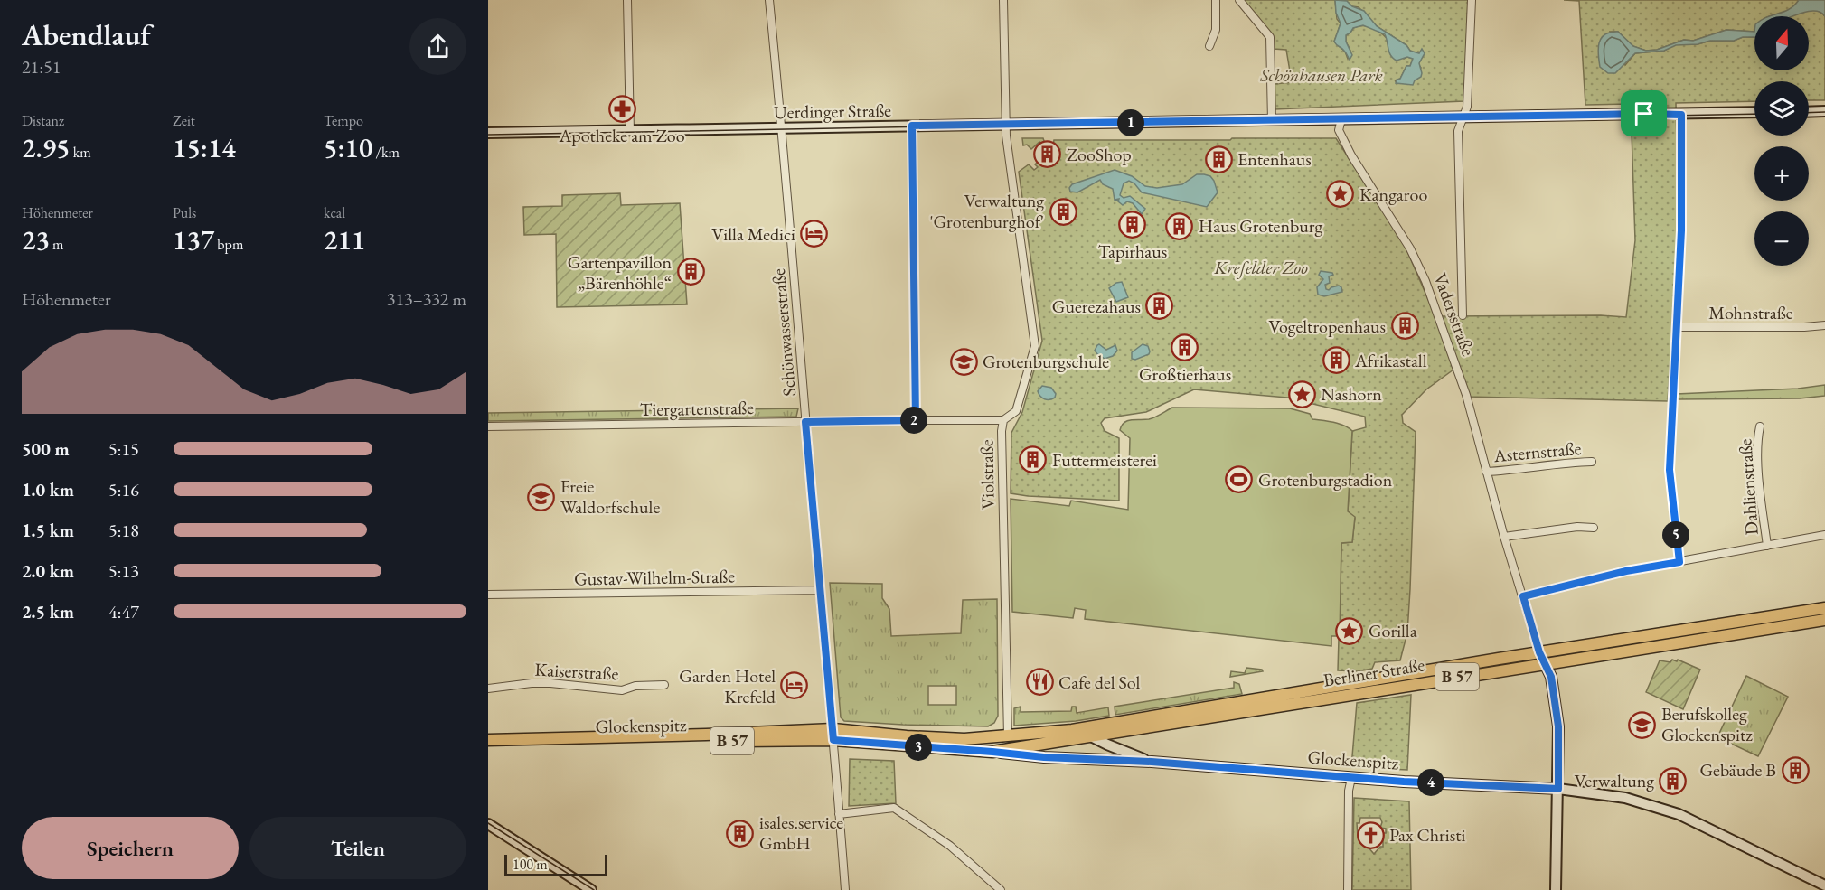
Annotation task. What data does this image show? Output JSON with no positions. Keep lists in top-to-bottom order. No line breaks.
{"streets":{"main road":["Uerdinger Straße","Vadersstraße","Berliner Straße","B 57","Glockenspitz"],"street":["Mohnstraße","Schönwasserstraße","Tiergartenstraße","Asternstraße","Violstraße","Dahlienstraße","Gustav-Wilhelm-Straße","Kaiserstraße"]},"crossings":[["Uerdinger Straße","Vadersstraße"],["Uerdinger Straße","Schönwasserstraße"],["Uerdinger Straße","Violstraße"],["Vadersstraße","Asternstraße"],["Vadersstraße","Dahlienstraße"],["Vadersstraße","Berliner Straße"],["Vadersstraße","Glockenspitz"],["Schönwasserstraße","Tiergartenstraße"],["Schönwasserstraße","Gustav-Wilhelm-Straße"],["Schönwasserstraße","Glockenspitz"],["Tiergartenstraße","Violstraße"],["Violstraße","Berliner Straße"],["Violstraße","Glockenspitz"],["Berliner Straße","Glockenspitz"]],"parks":["Schönhausen Park","Krefelder Zoo"],"places":{"pharmacy":["Apotheke am Zoo"],"building":["ZooShop","Entenhaus","Verwaltung 'Grotenburghof'","Tapirhaus","Haus Grotenburg","Gartenpavillon „Bärenhöhle“","Guerezahaus","Vogeltropenhaus","Großtierhaus","Afrikastall","Futtermeisterei","Gebäude B","Verwaltung","isales.service GmbH"],"place":["Kangaroo","Nashorn","Gorilla"],"hotel":["Villa Medici","Garden Hotel Krefeld"],"school or university":["Grotenburgschule","Freie Waldorfschule","Berufskolleg Glockenspitz"],"sports":["Grotenburgstadion"],"restaurant":["Cafe del Sol"],"church":["Pax Christi"]},"scale_bar":"100 m","north":"top","page":{"heading":["Abendlauf","21:51"],"map_buttons":["+","−"],"stats":[["Distanz","2.95 km"],["Zeit","15:14"],["Tempo","5:10 /km"],["Höhenmeter","23 m"],["Puls","137 bpm"],["kcal","211"]],"pins":["1","2","5","3","4"],"chart":["Höhenmeter","313–332 m"],"list":[{"name":"500 m","note":"5:15"},{"name":"1.0 km","note":"5:16"},{"name":"1.5 km","note":"5:18"},{"name":"2.0 km","note":"5:13"},{"name":"2.5 km","note":"4:47"}],"buttons":["Speichern","Teilen"],"scale":"100 m"}}
